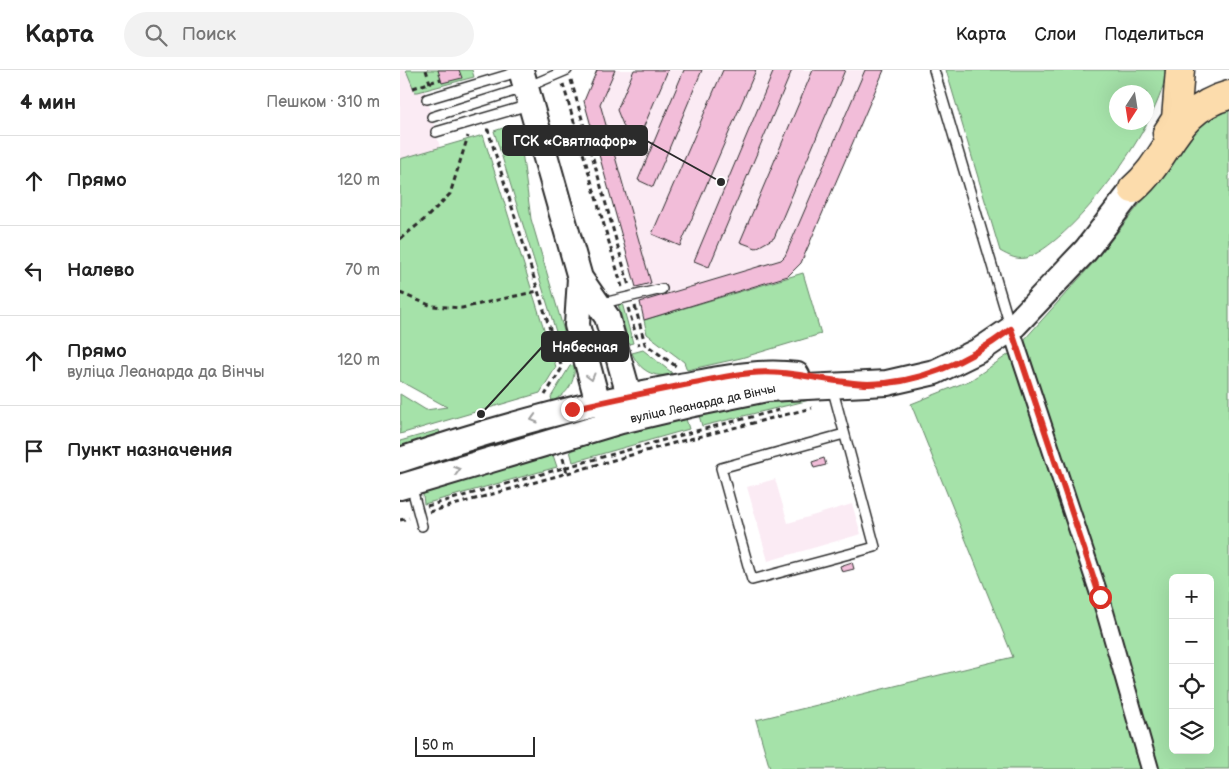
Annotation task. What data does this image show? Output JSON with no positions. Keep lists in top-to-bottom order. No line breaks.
{"streets":{"main road":["вуліца Леанарда да Вінчы"]},"places":["ГСК «Святлафор»","Нябесная"],"scale_bar":"50 m","north":"bottom","page":{"header":"Карта","search":"Поиск","nav":["Карта","Слои","Поделиться"],"heading":["4 мин","Пешком · 310 m"],"list":[["Прямо","120 m"],["Налево","70 m"],["Прямо","вуліца Леанарда да Вінчы","120 m"],"Пункт назначения"],"map_buttons":["+","−"],"scale":"50 m"}}
